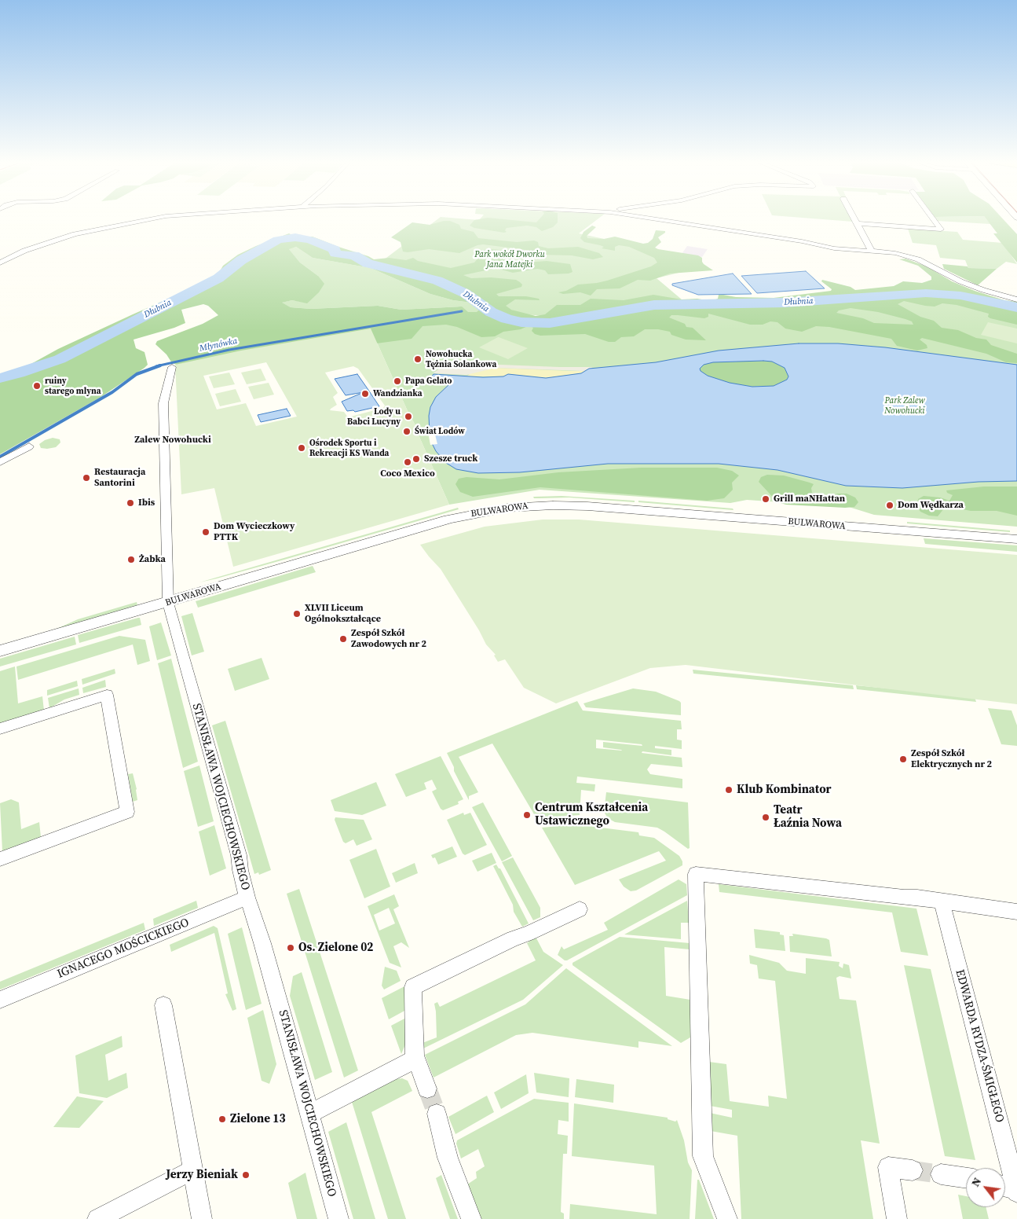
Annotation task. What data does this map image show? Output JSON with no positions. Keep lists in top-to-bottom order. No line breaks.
{"streets":{"street":["BULWAROWA","STANISŁAWA WOJCIECHOWSKIEGO","IGNACEGO MOŚCICKIEGO","EDWARDA RYDZA-ŚMIGŁEGO"]},"crossings":[["BULWAROWA","STANISŁAWA WOJCIECHOWSKIEGO"],["STANISŁAWA WOJCIECHOWSKIEGO","IGNACEGO MOŚCICKIEGO"]],"districts":["Zalew Nowohucki"],"water":["Dłubnia","Młynówka"],"parks":["Park wokół Dworku Jana Matejki","Park Zalew Nowohucki"],"places":["Nowohucka Tężnia Solankowa","Papa Gelato","ruiny starego mlyna","Wandzianka","Lody u Babci Lucyny","Świat Lodów","Ośrodek Sportu i Rekreacji KS Wanda","Szesze truck","Coco Mexico","Restauracja Santorini","Grill maNHattan","Ibis","Dom Wędkarza","Dom Wycieczkowy PTTK","Żabka","XLVII Liceum Ogólnokształcące","Zespół Szkół Zawodowych nr 2","Zespół Szkół Elektrycznych nr 2","Klub Kombinator","Centrum Kształcenia Ustawicznego","Teatr Łaźnia Nowa","Os. Zielone 02","Zielone 13","Jerzy Bieniak"],"north":"top left"}
